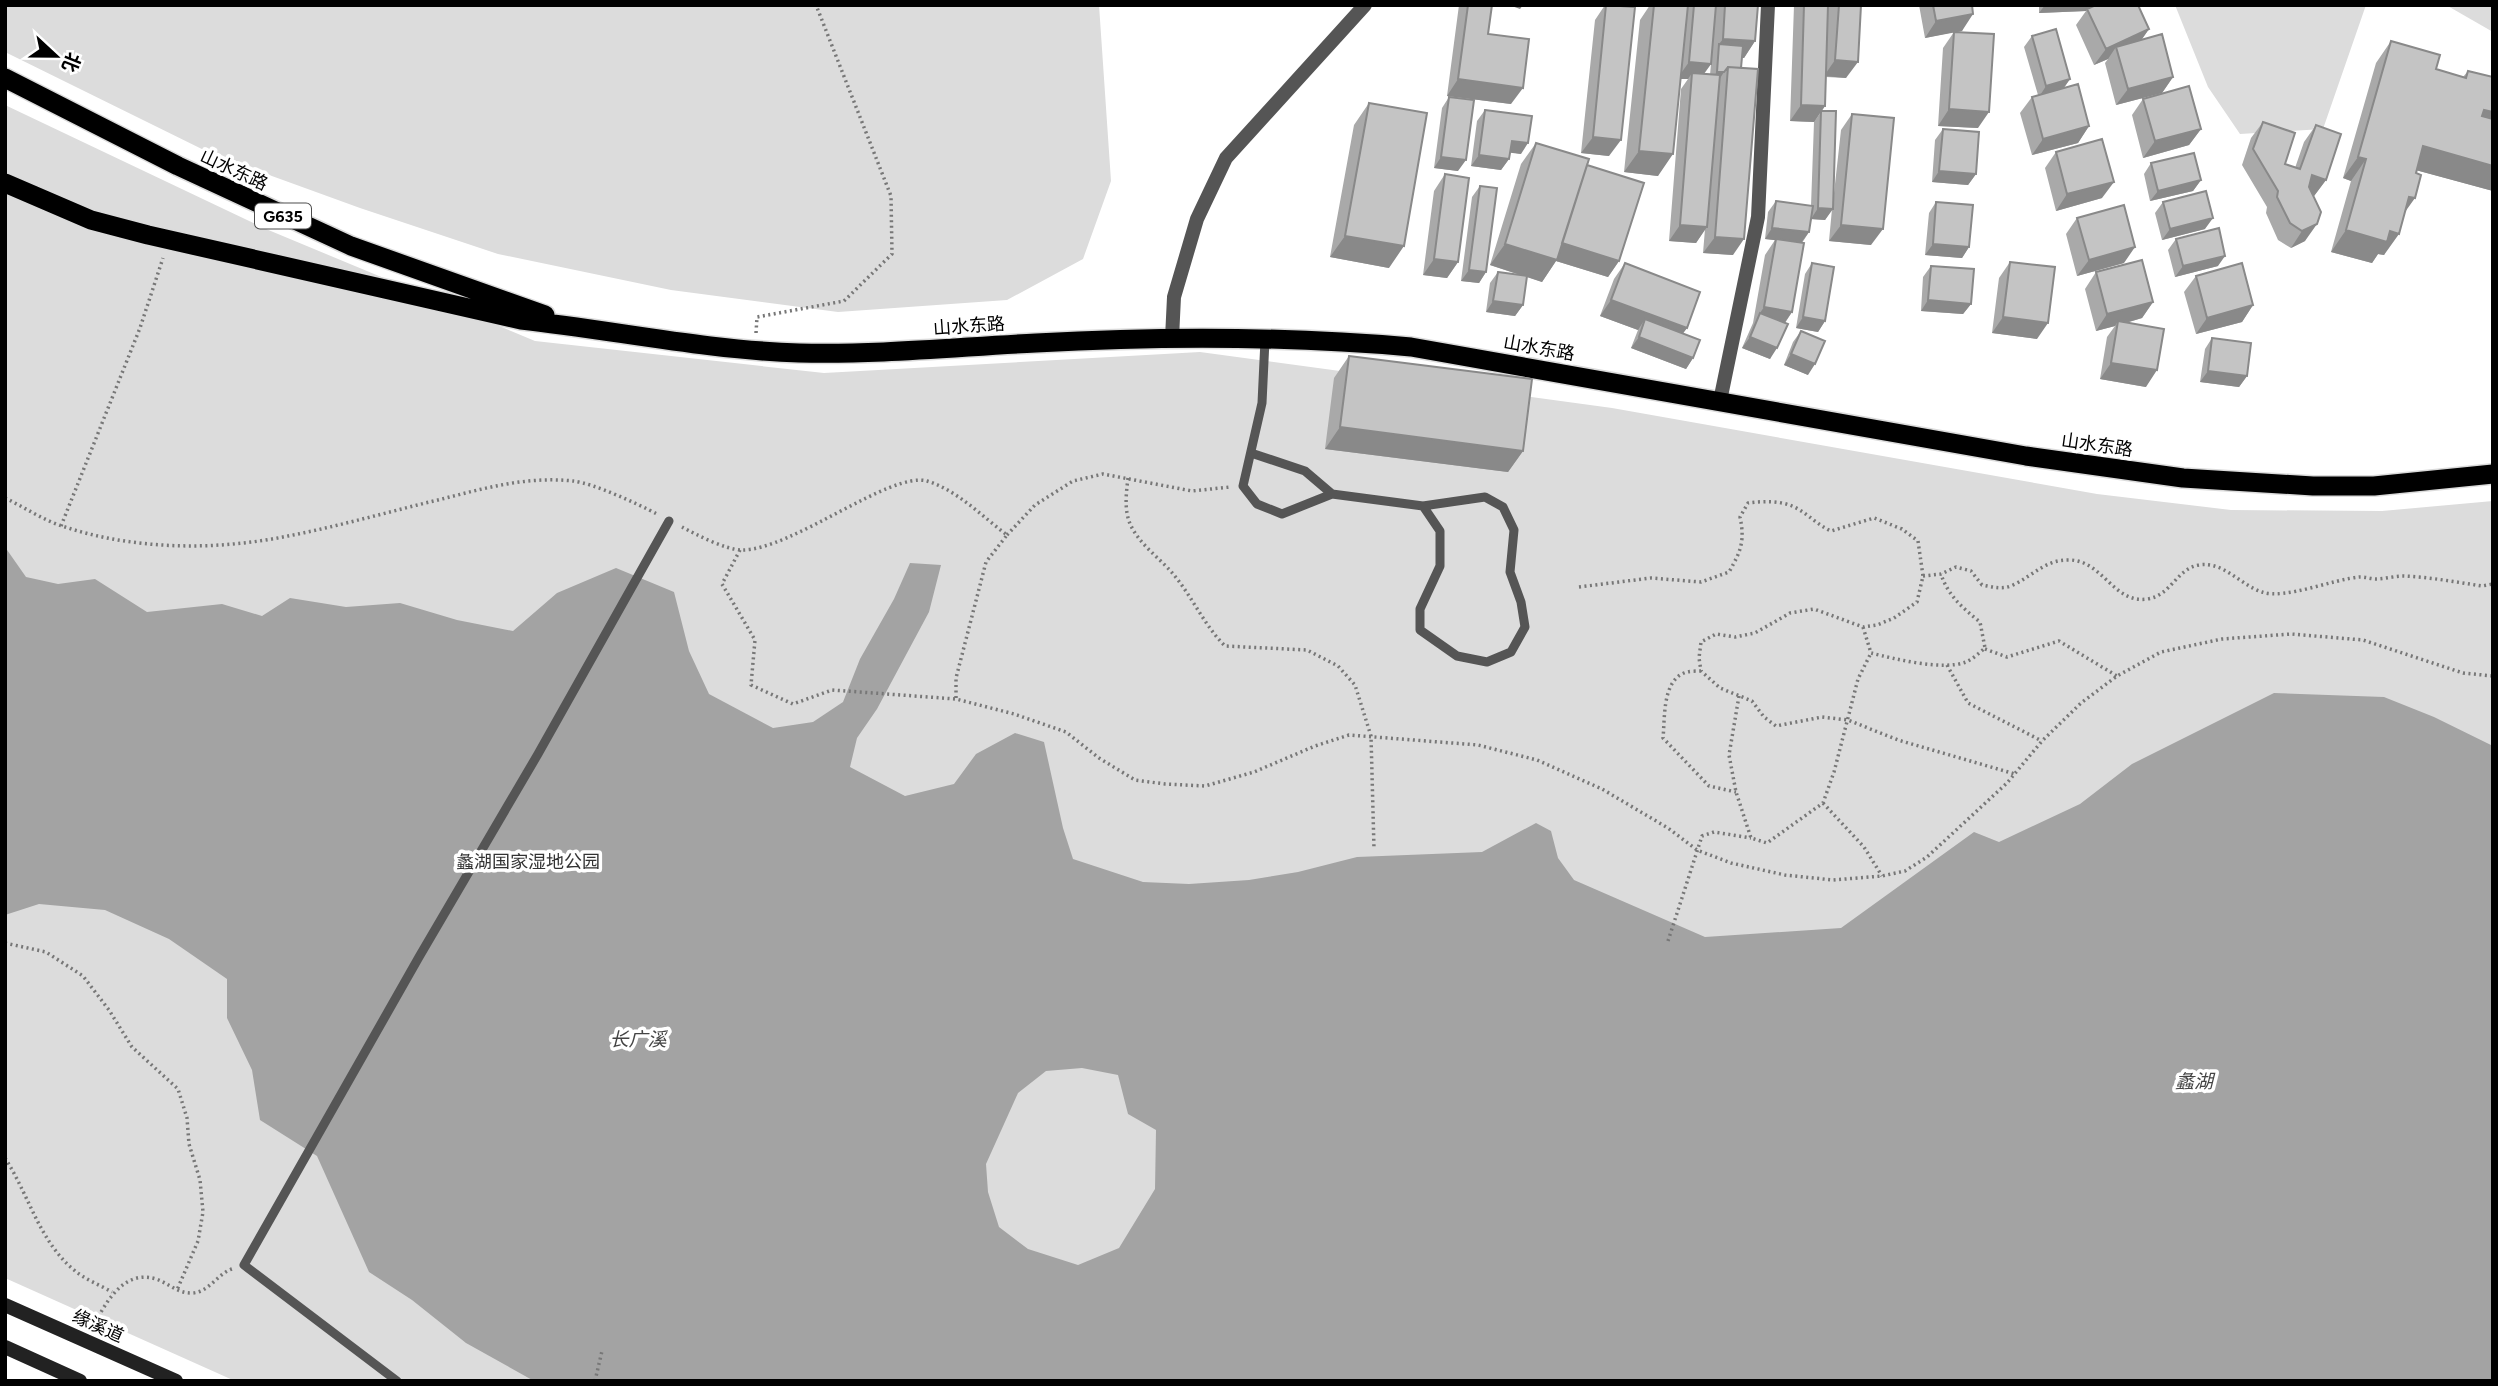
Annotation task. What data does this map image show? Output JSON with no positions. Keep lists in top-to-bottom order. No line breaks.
{"streets":{"highway":["山水东路","G635"],"main road":["缘溪道"]},"water":["长广溪","蠡湖"],"parks":["蠡湖国家湿地公园"],"north":"right"}
